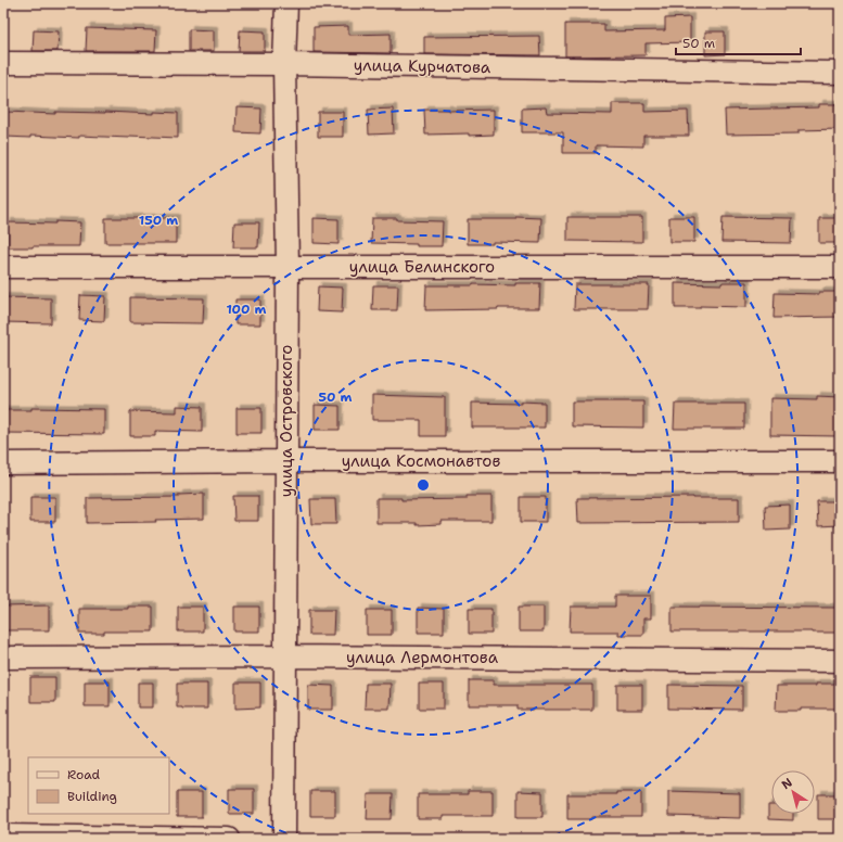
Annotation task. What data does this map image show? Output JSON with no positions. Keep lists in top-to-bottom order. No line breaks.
{"streets":{"street":["улица Курчатова","улица Белинского","улица Островского","улица Космонавтов","улица Лермонтова"]},"crossings":[["улица Курчатова","улица Островского"],["улица Белинского","улица Островского"],["улица Островского","улица Космонавтов"],["улица Островского","улица Лермонтова"]],"legend":["Road","Building"],"scale_bar":"50 m","north":"top left","rings":["150 m","100 m","50 m"]}
